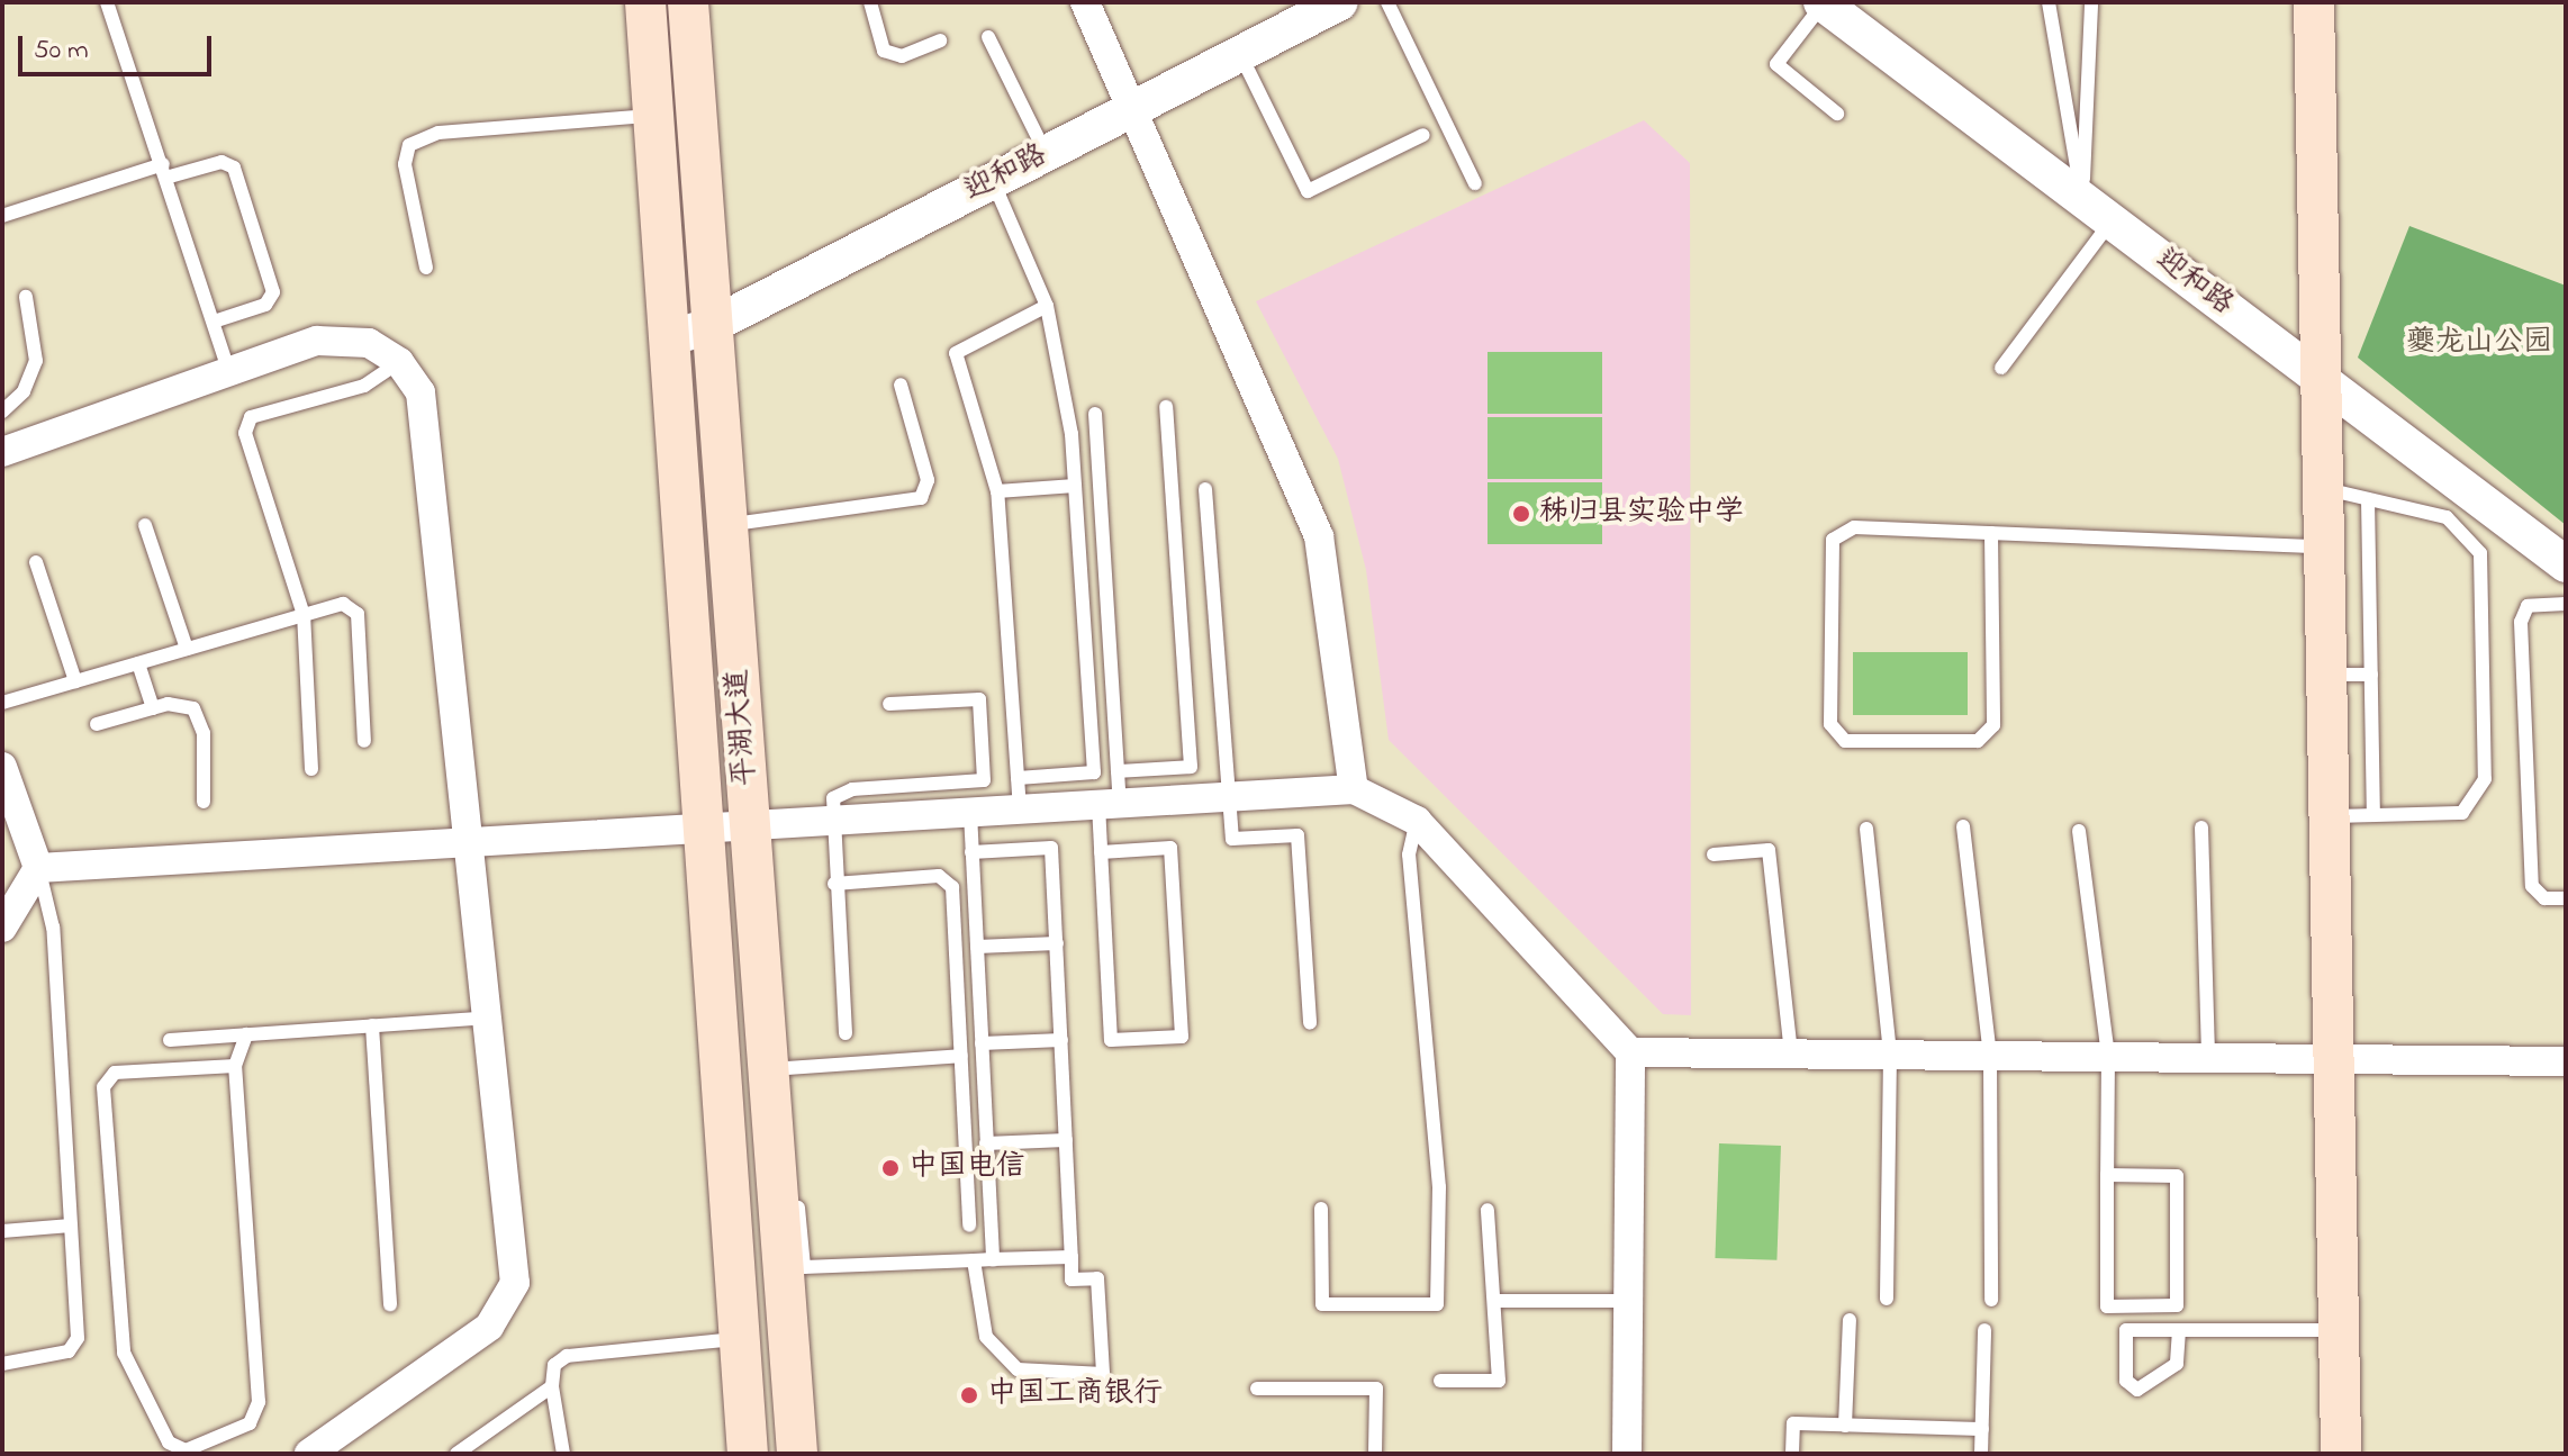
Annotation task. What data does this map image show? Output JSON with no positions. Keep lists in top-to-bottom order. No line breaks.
{"streets":{"main road":["平湖大道"],"street":["迎和路"]},"crossings":[["迎和路","平湖大道"]],"parks":["夔龙山公园"],"places":["秭归县实验中学","中国电信","中国工商银行"],"scale_bar":"50 m"}
